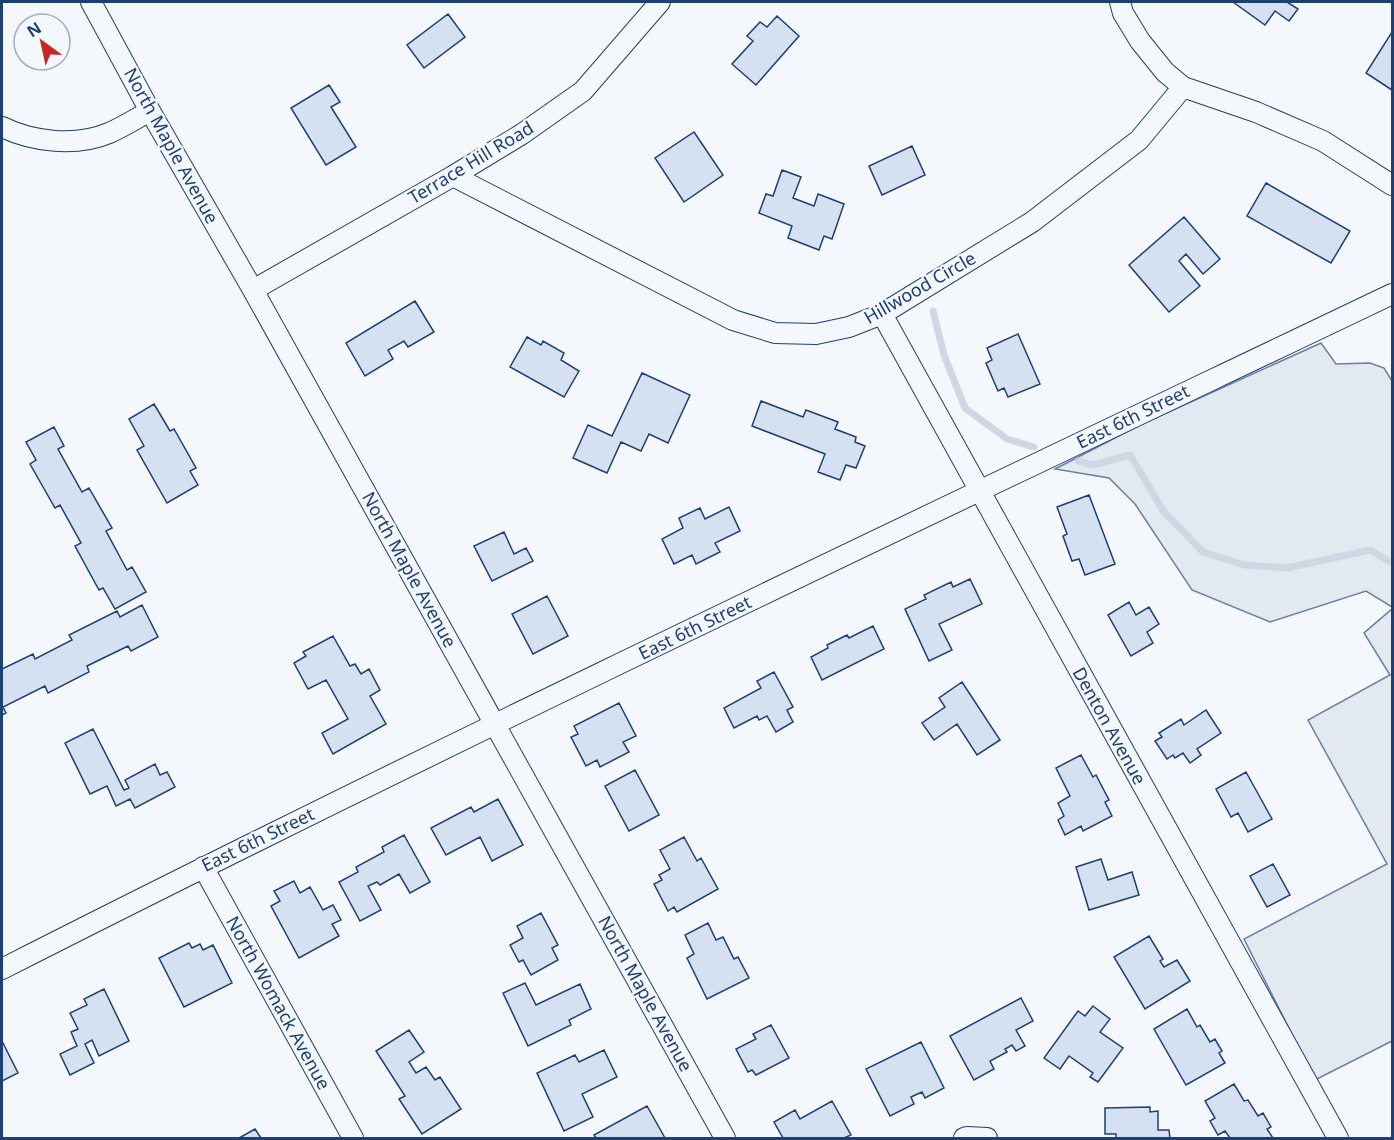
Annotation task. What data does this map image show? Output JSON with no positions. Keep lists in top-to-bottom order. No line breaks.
{"streets":{"street":["North Maple Avenue","Terrace Hill Road","Hillwood Circle","East 6th Street","Denton Avenue","North Womack Avenue"]},"crossings":[["North Maple Avenue","Terrace Hill Road"],["North Maple Avenue","East 6th Street"],["Terrace Hill Road","Hillwood Circle"],["Hillwood Circle","Denton Avenue"],["East 6th Street","Denton Avenue"],["East 6th Street","North Womack Avenue"]],"north":"top left"}
